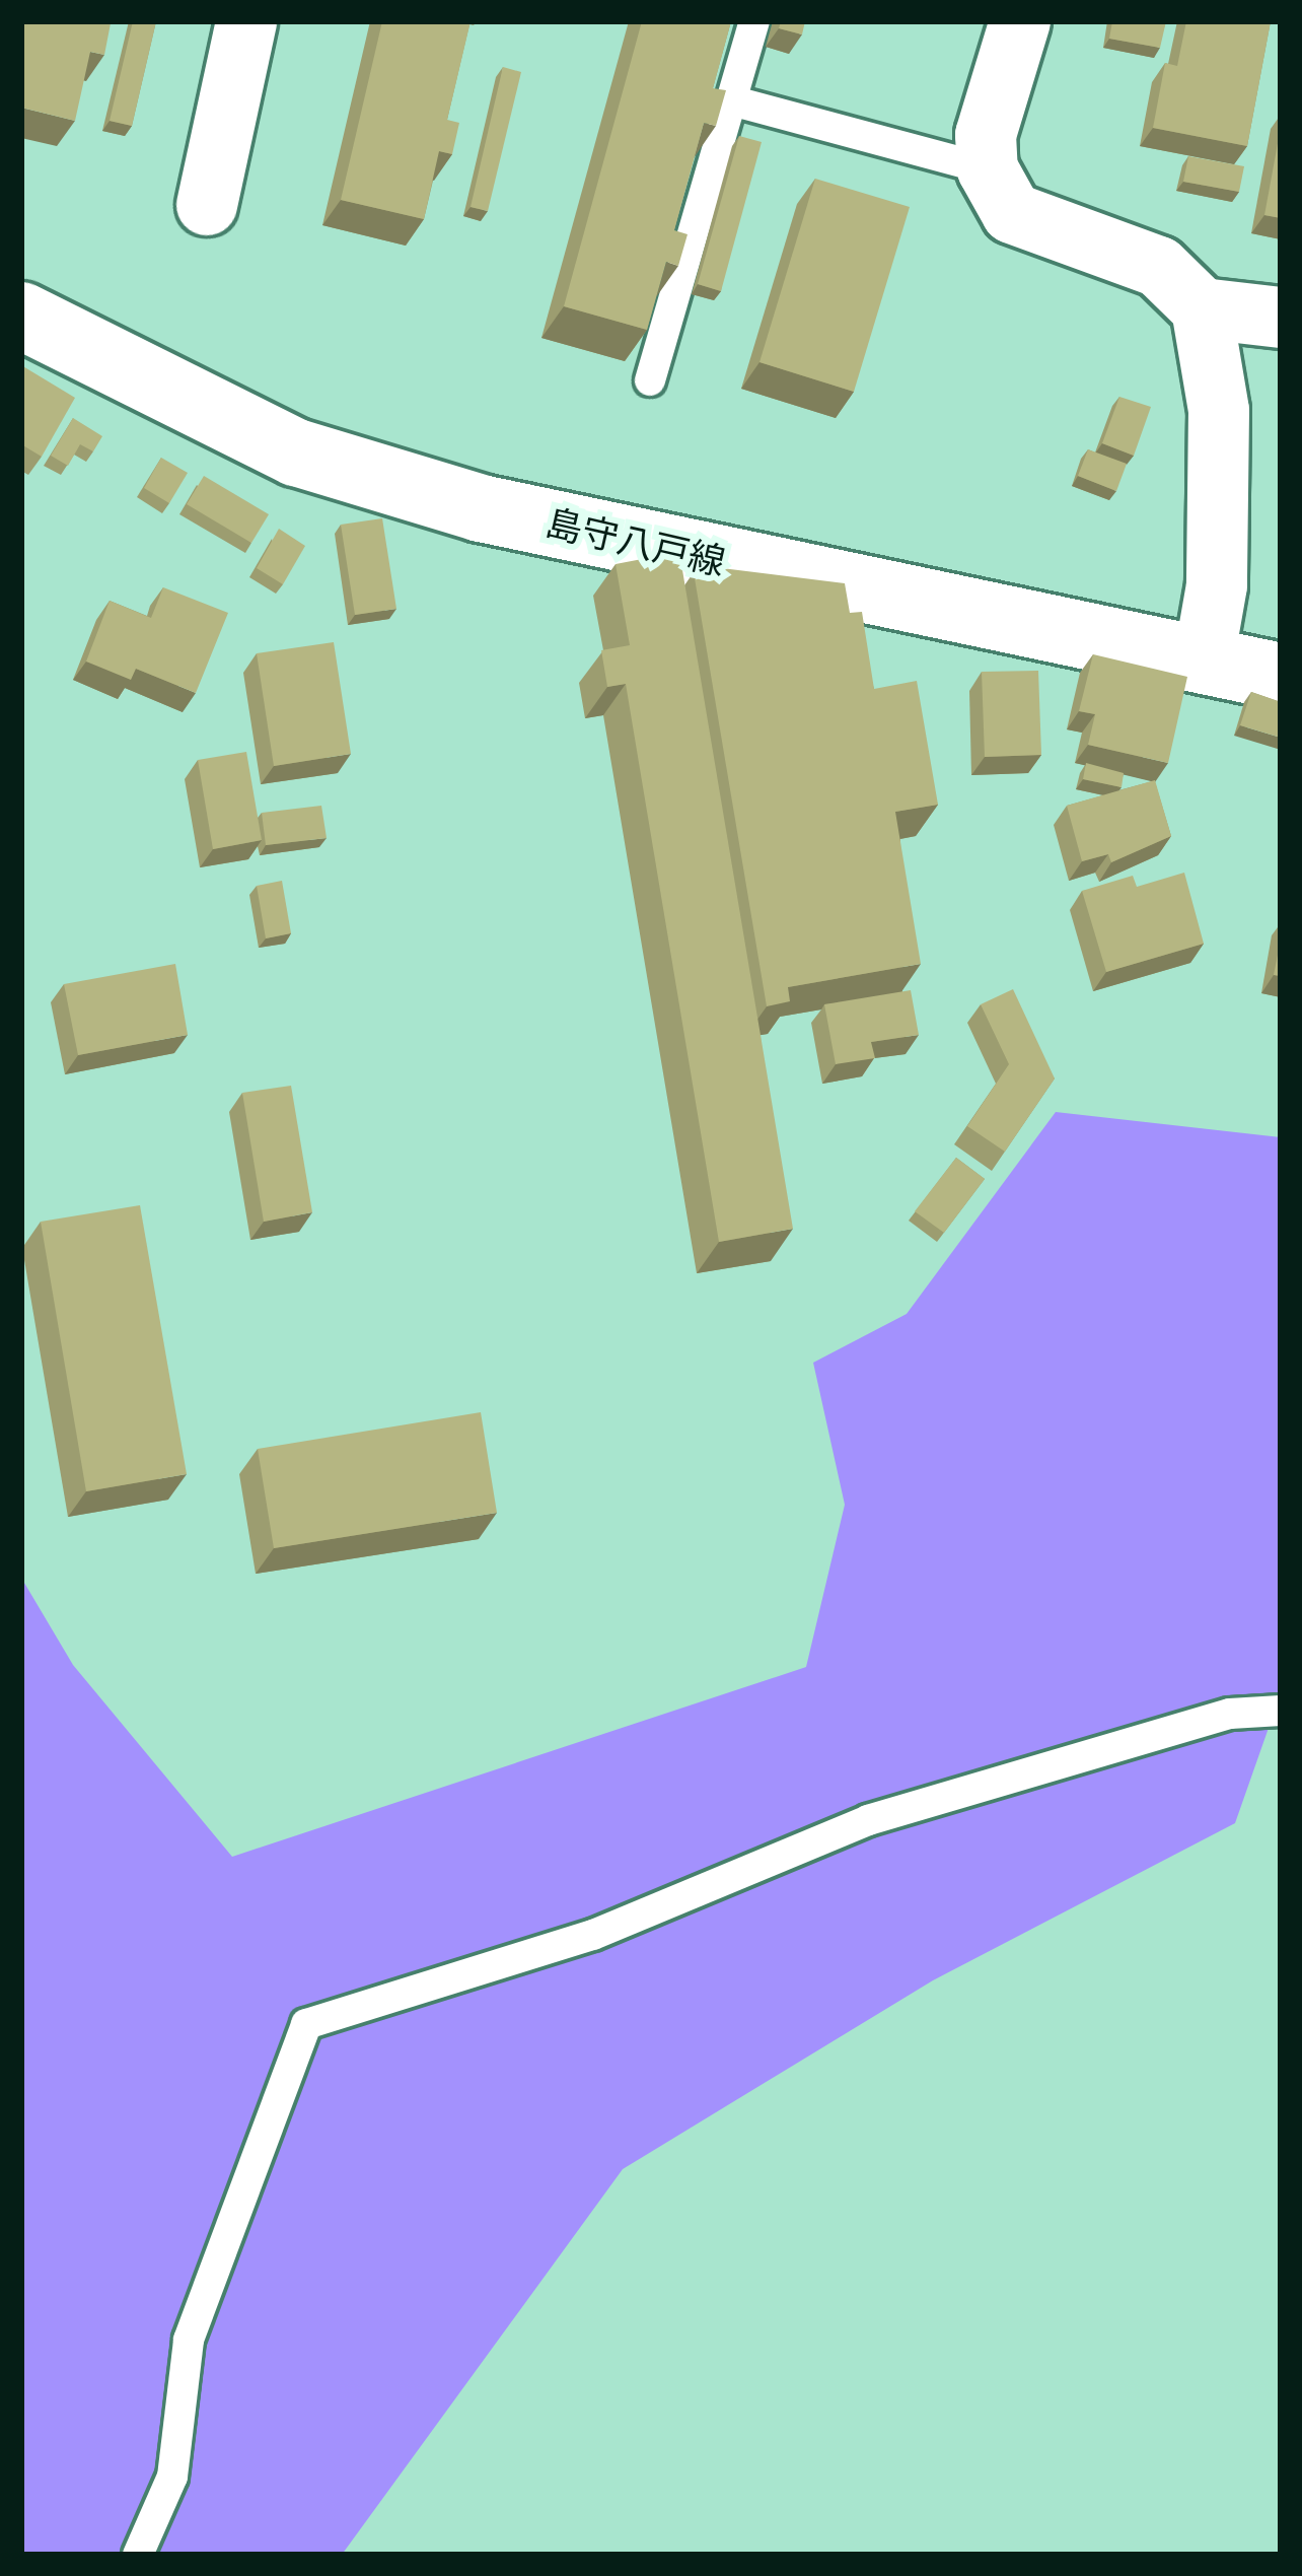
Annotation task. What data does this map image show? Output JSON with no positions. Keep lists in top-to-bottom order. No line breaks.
{"streets":{"main road":["島守八戸線"]}}
